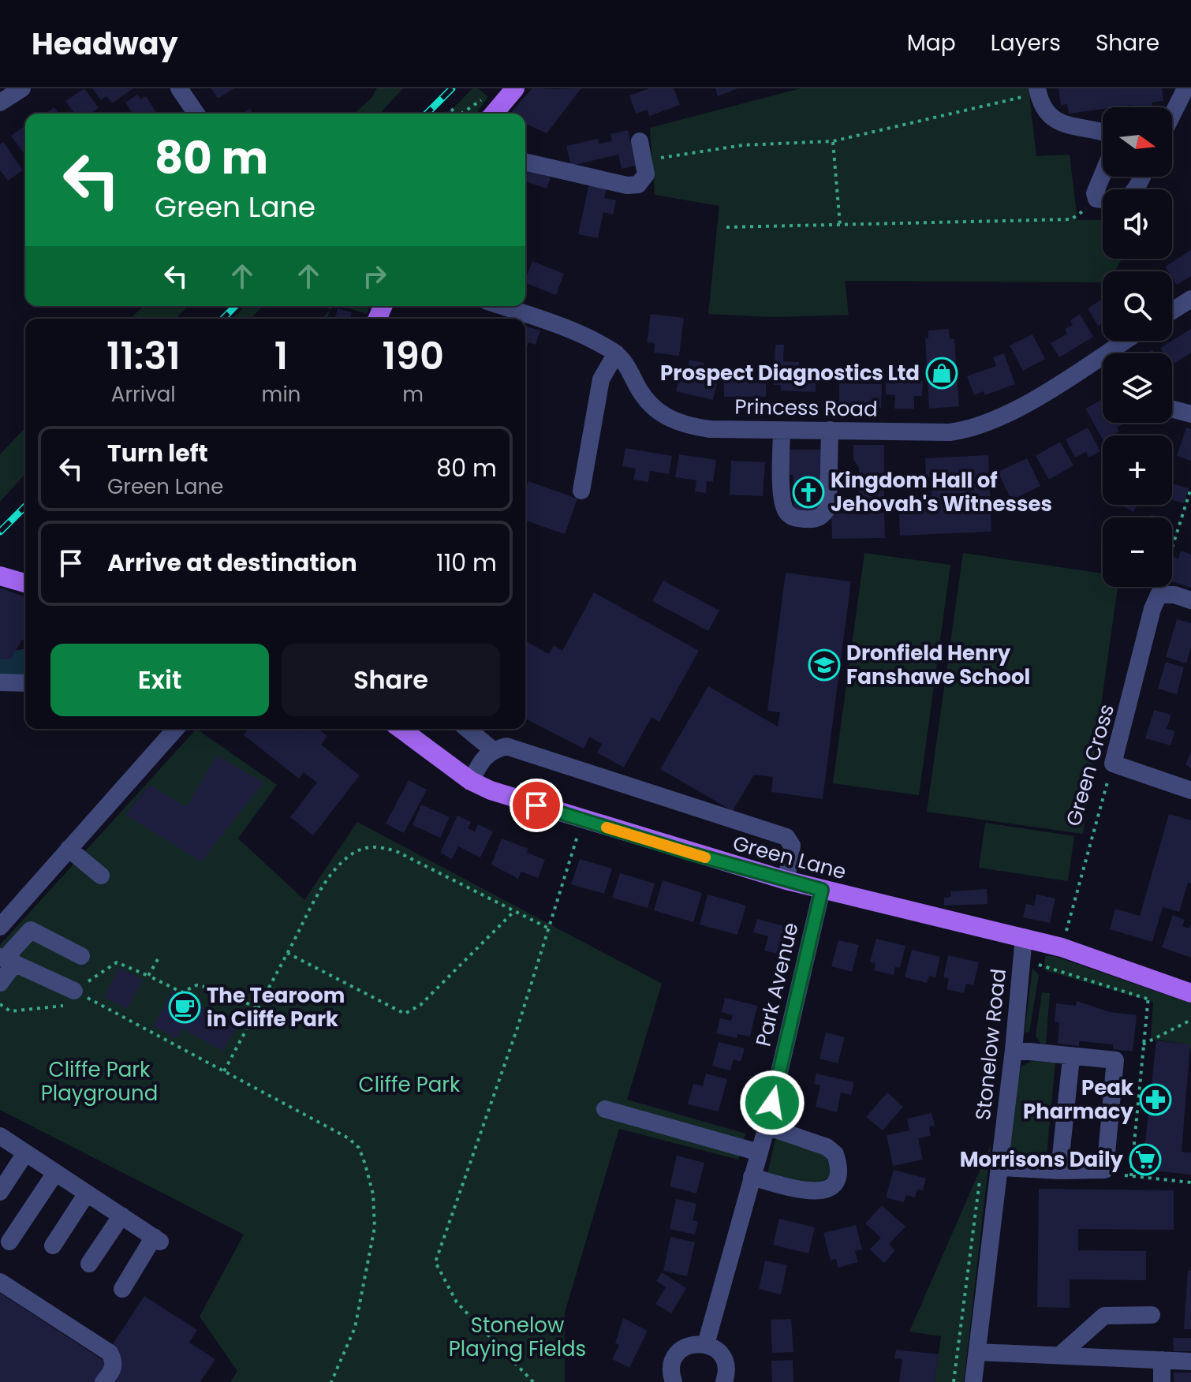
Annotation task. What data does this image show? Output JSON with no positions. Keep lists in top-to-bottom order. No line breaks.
{"streets":{"main road":["Green Lane"],"street":["Princess Road","Green Cross","Park Avenue","Stonelow Road"]},"crossings":[["Green Cross","Green Lane"],["Green Lane","Park Avenue"],["Green Lane","Stonelow Road"]],"parks":["Cliffe Park Playground","Cliffe Park","Stonelow Playing Fields"],"places":{"shop":["Prospect Diagnostics Ltd"],"church":["Kingdom Hall of Jehovah's Witnesses"],"school or university":["Dronfield Henry Fanshawe School"],"cafe":["The Tearoom in Cliffe Park"],"pharmacy":["Peak Pharmacy"],"supermarket":["Morrisons Daily"]},"north":"right","page":{"header":"Headway","nav":["Map","Layers","Share"],"map_buttons":["+","−"],"turn":["80 m","Green Lane"],"eta":["11:31","Arrival","1","min","190","m"],"list":[{"name":"Turn left","note":"Green Lane","value":"80 m"},{"name":"Arrive at destination","value":"110 m"}],"buttons":["Exit","Share"]}}
